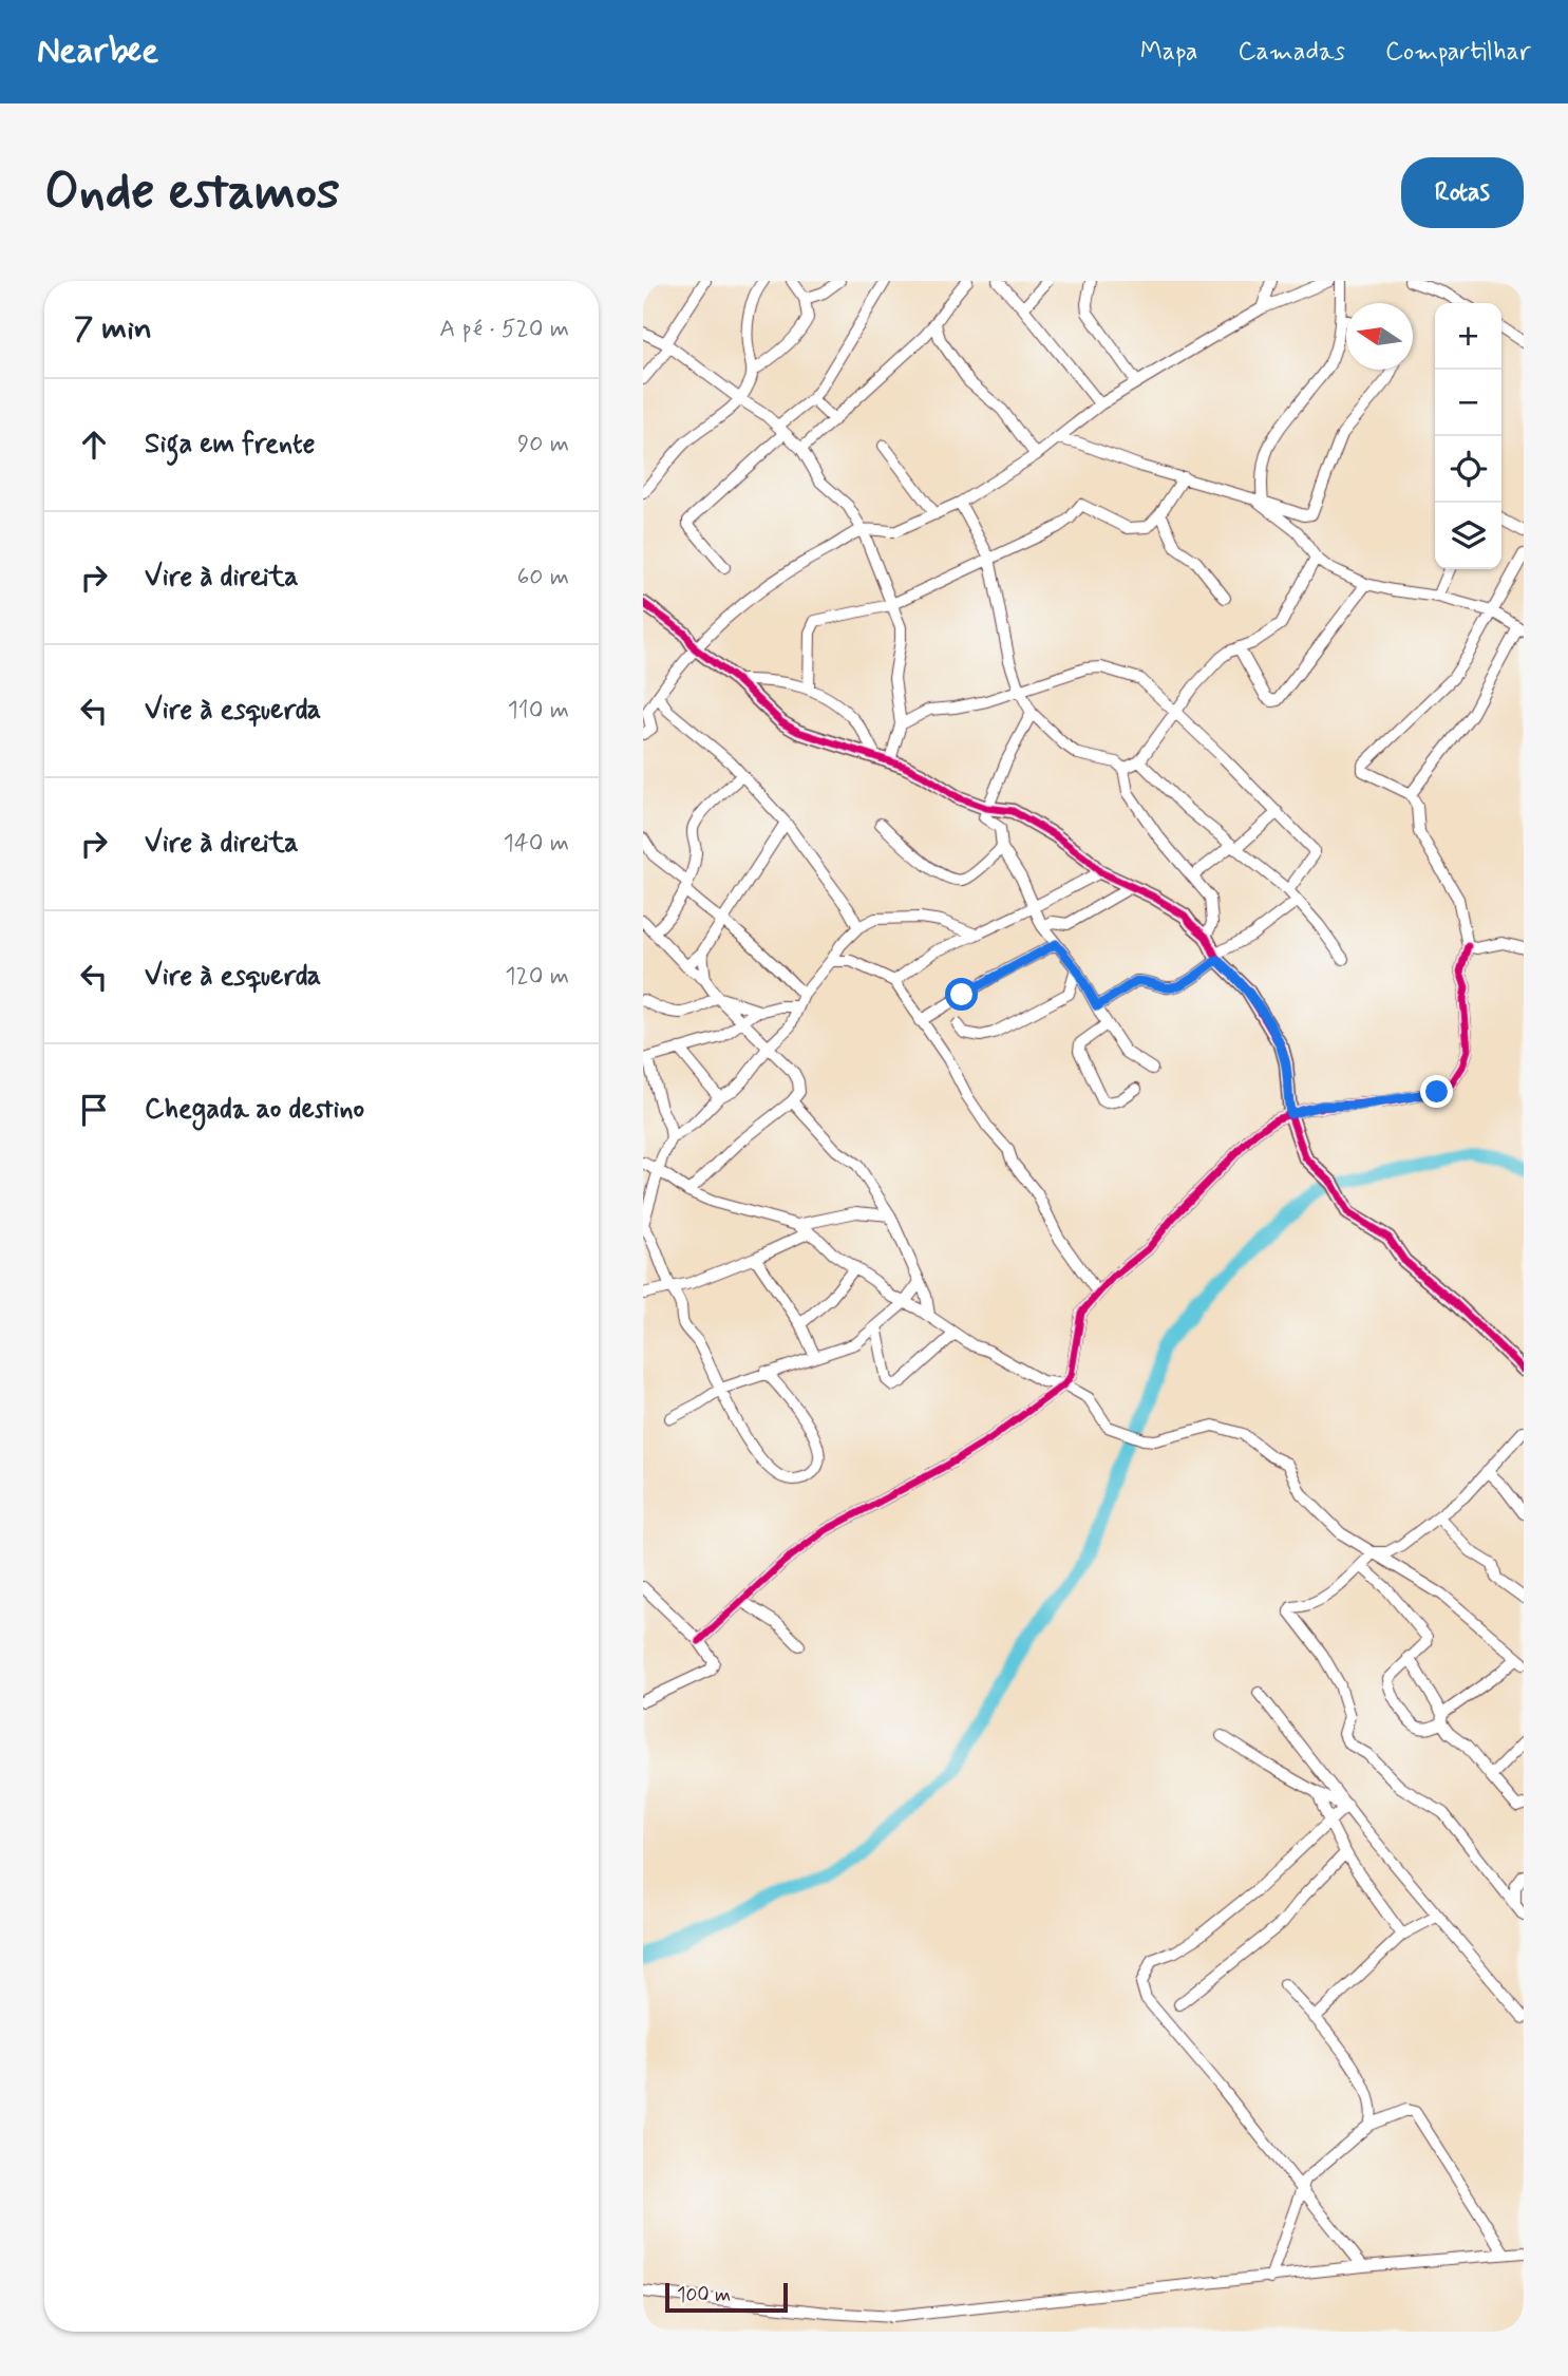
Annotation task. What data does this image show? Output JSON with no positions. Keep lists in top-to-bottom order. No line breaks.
{"scale_bar":"100 m","north":"left","page":{"header":"Nearbee","nav":["Mapa","Camadas","Compartilhar"],"buttons":"Rotas","title":"Onde estamos","heading":["7 min","A pé · 520 m"],"map_buttons":["+","−"],"list":[["Siga em frente","90 m"],["Vire à direita","60 m"],["Vire à esquerda","110 m"],["Vire à direita","140 m"],["Vire à esquerda","120 m"],"Chegada ao destino"],"scale":"100 m"}}
